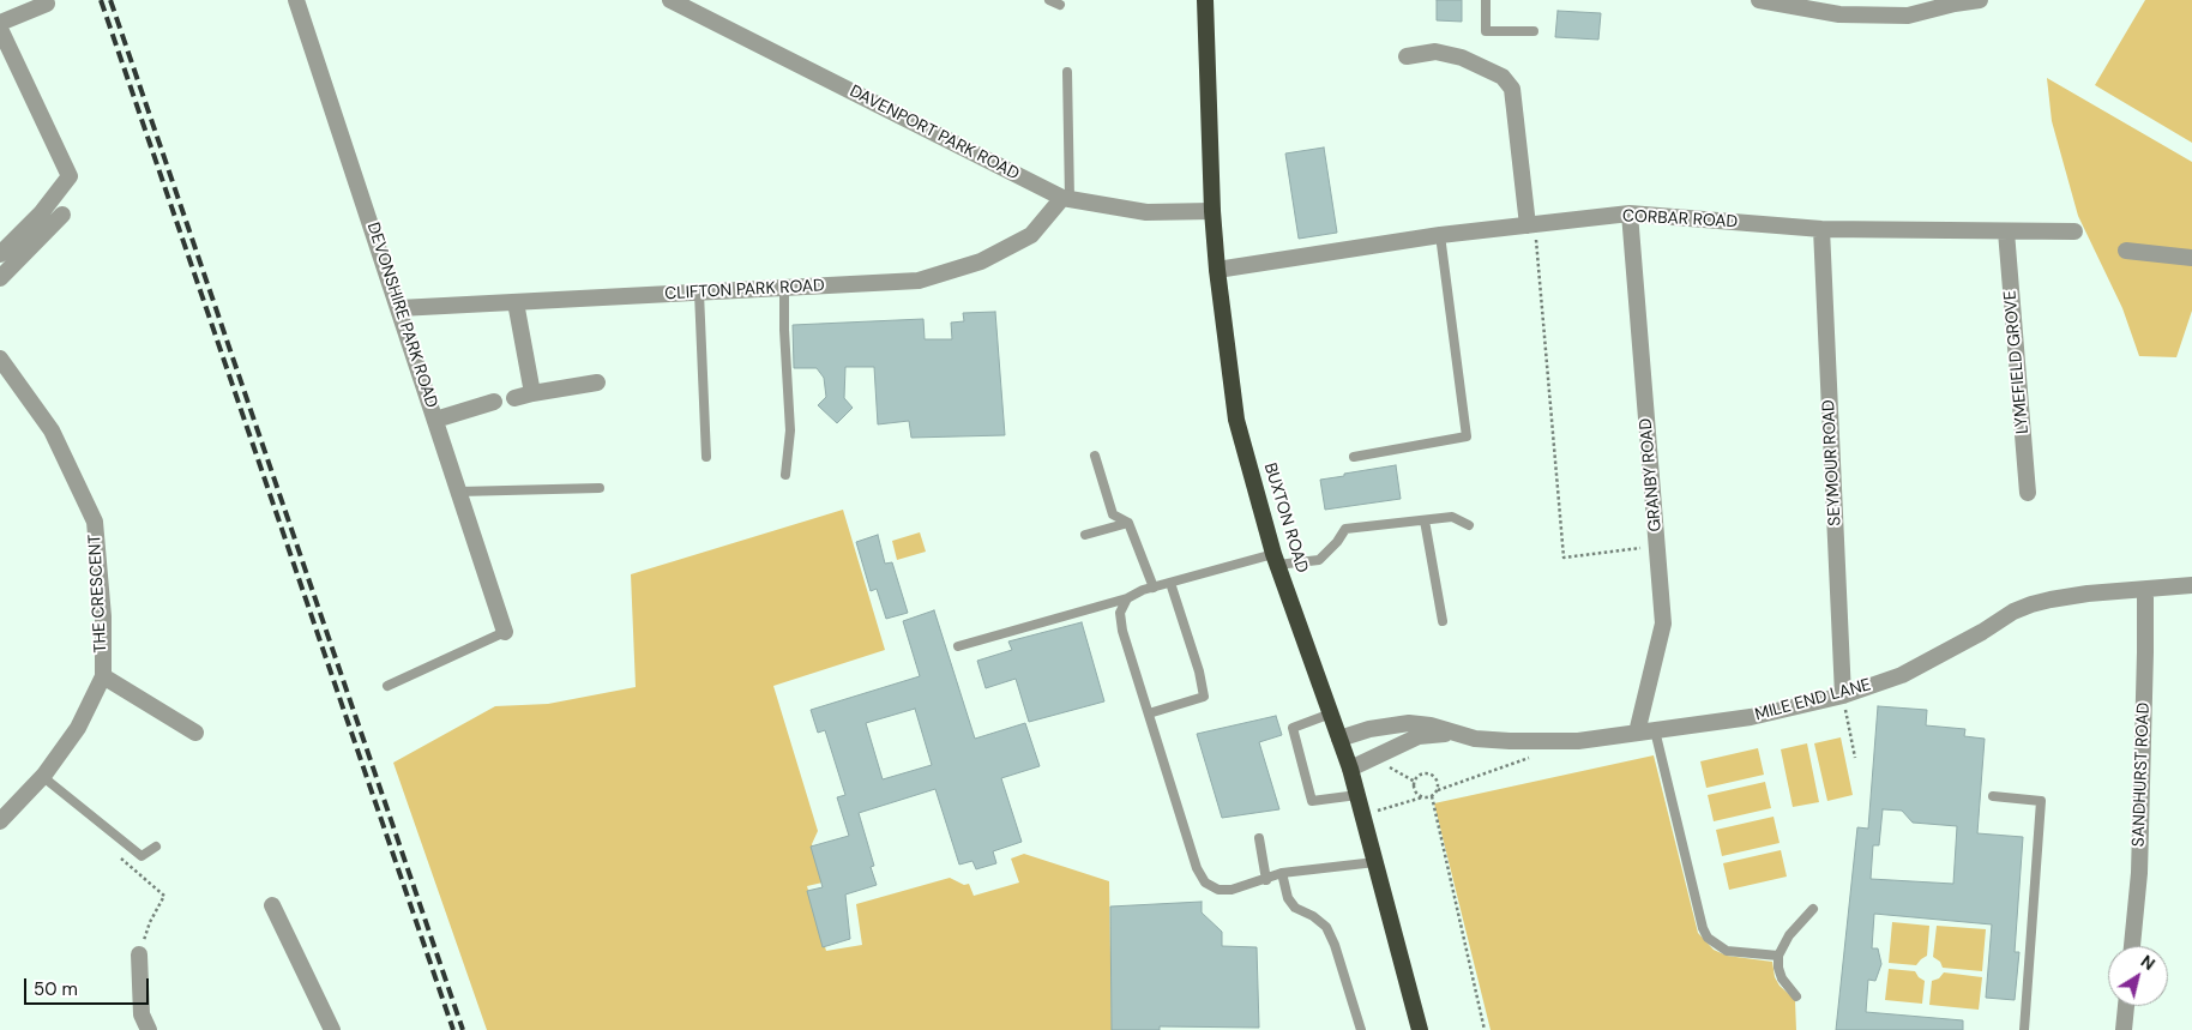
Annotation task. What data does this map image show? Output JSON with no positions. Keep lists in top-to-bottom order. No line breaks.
{"streets":{"highway":["BUXTON ROAD"],"street":["DAVENPORT PARK ROAD","CORBAR ROAD","CLIFTON PARK ROAD","DEVONSHIRE PARK ROAD","LYMEFIELD GROVE","SEYMOUR ROAD","GRANBY ROAD","THE CRESCENT","MILE END LANE","SANDHURST ROAD"]},"crossings":[["DAVENPORT PARK ROAD","CLIFTON PARK ROAD"],["DAVENPORT PARK ROAD","BUXTON ROAD"],["CORBAR ROAD","LYMEFIELD GROVE"],["CORBAR ROAD","SEYMOUR ROAD"],["CORBAR ROAD","GRANBY ROAD"],["CORBAR ROAD","BUXTON ROAD"],["CLIFTON PARK ROAD","DEVONSHIRE PARK ROAD"],["SEYMOUR ROAD","MILE END LANE"],["GRANBY ROAD","MILE END LANE"],["BUXTON ROAD","MILE END LANE"],["MILE END LANE","SANDHURST ROAD"]],"scale_bar":"50 m","north":"top right"}
